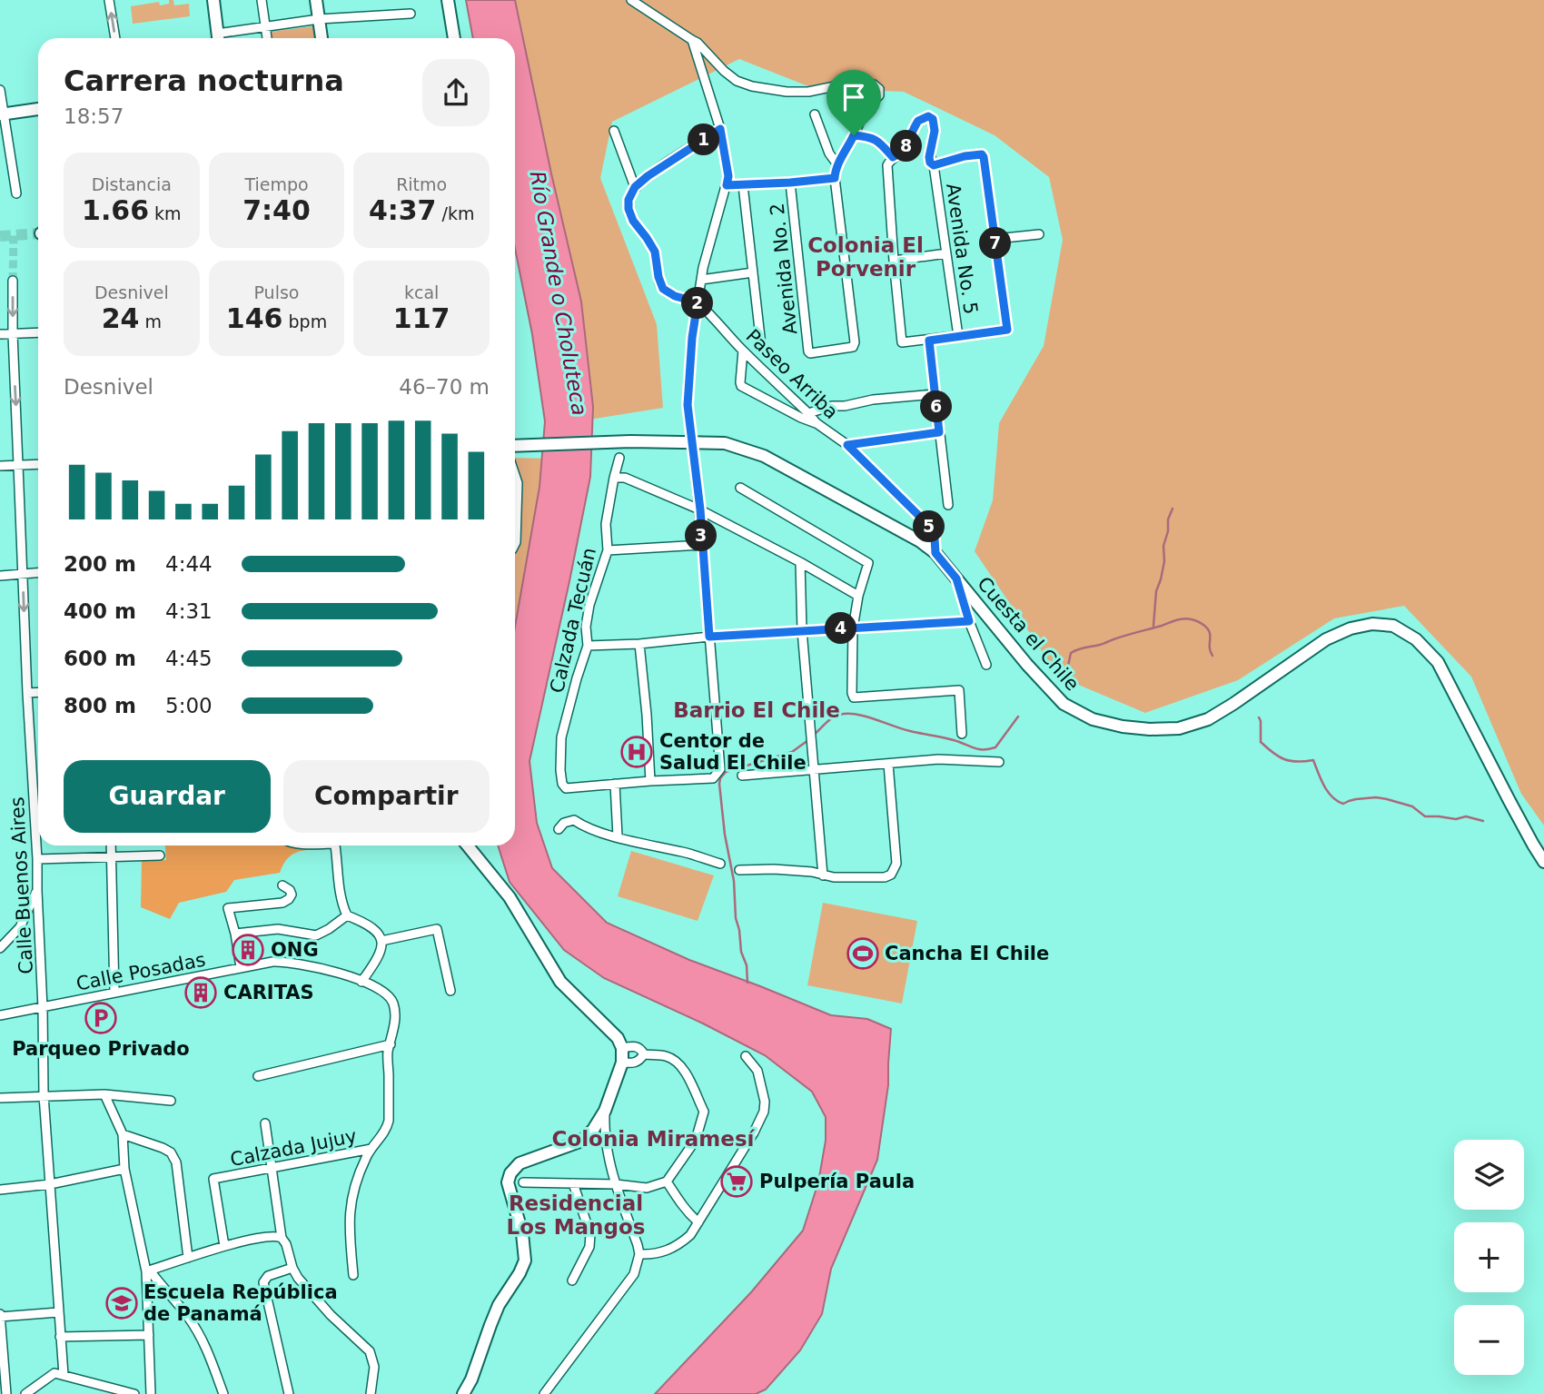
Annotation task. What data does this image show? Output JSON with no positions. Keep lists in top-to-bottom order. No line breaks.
{"streets":{"main road":["Cuesta el Chile"],"street":["Avenida No. 5","Avenida No. 2","Paseo Arriba","Calzada Tecuán","Calle Buenos Aires","Calle Posadas","Calzada Jujuy"]},"crossings":[["Paseo Arriba","Cuesta el Chile"],["Calle Buenos Aires","Calle Posadas"]],"districts":["Colonia El Porvenir","Barrio El Chile","Colonia Miramesí","Residencial Los Mangos"],"water":["Río Grande o Choluteca"],"places":{"hospital":["Centor de Salud El Chile"],"building":["ONG","CARITAS"],"sports":["Cancha El Chile"],"parking":["Parqueo Privado"],"supermarket":["Pulpería Paula"],"school or university":["Escuela República de Panamá"]},"page":{"heading":["Carrera nocturna","18:57"],"pins":["1","8","7","2","6","5","3","4"],"stats":[["Distancia","1.66 km"],["Tiempo","7:40"],["Ritmo","4:37 /km"],["Desnivel","24 m"],["Pulso","146 bpm"],["kcal","117"]],"chart":["Desnivel","46–70 m"],"list":[{"name":"200 m","note":"4:44"},{"name":"400 m","note":"4:31"},{"name":"600 m","note":"4:45"},{"name":"800 m","note":"5:00"}],"buttons":["Guardar","Compartir"],"map_buttons":["+","−"]}}
